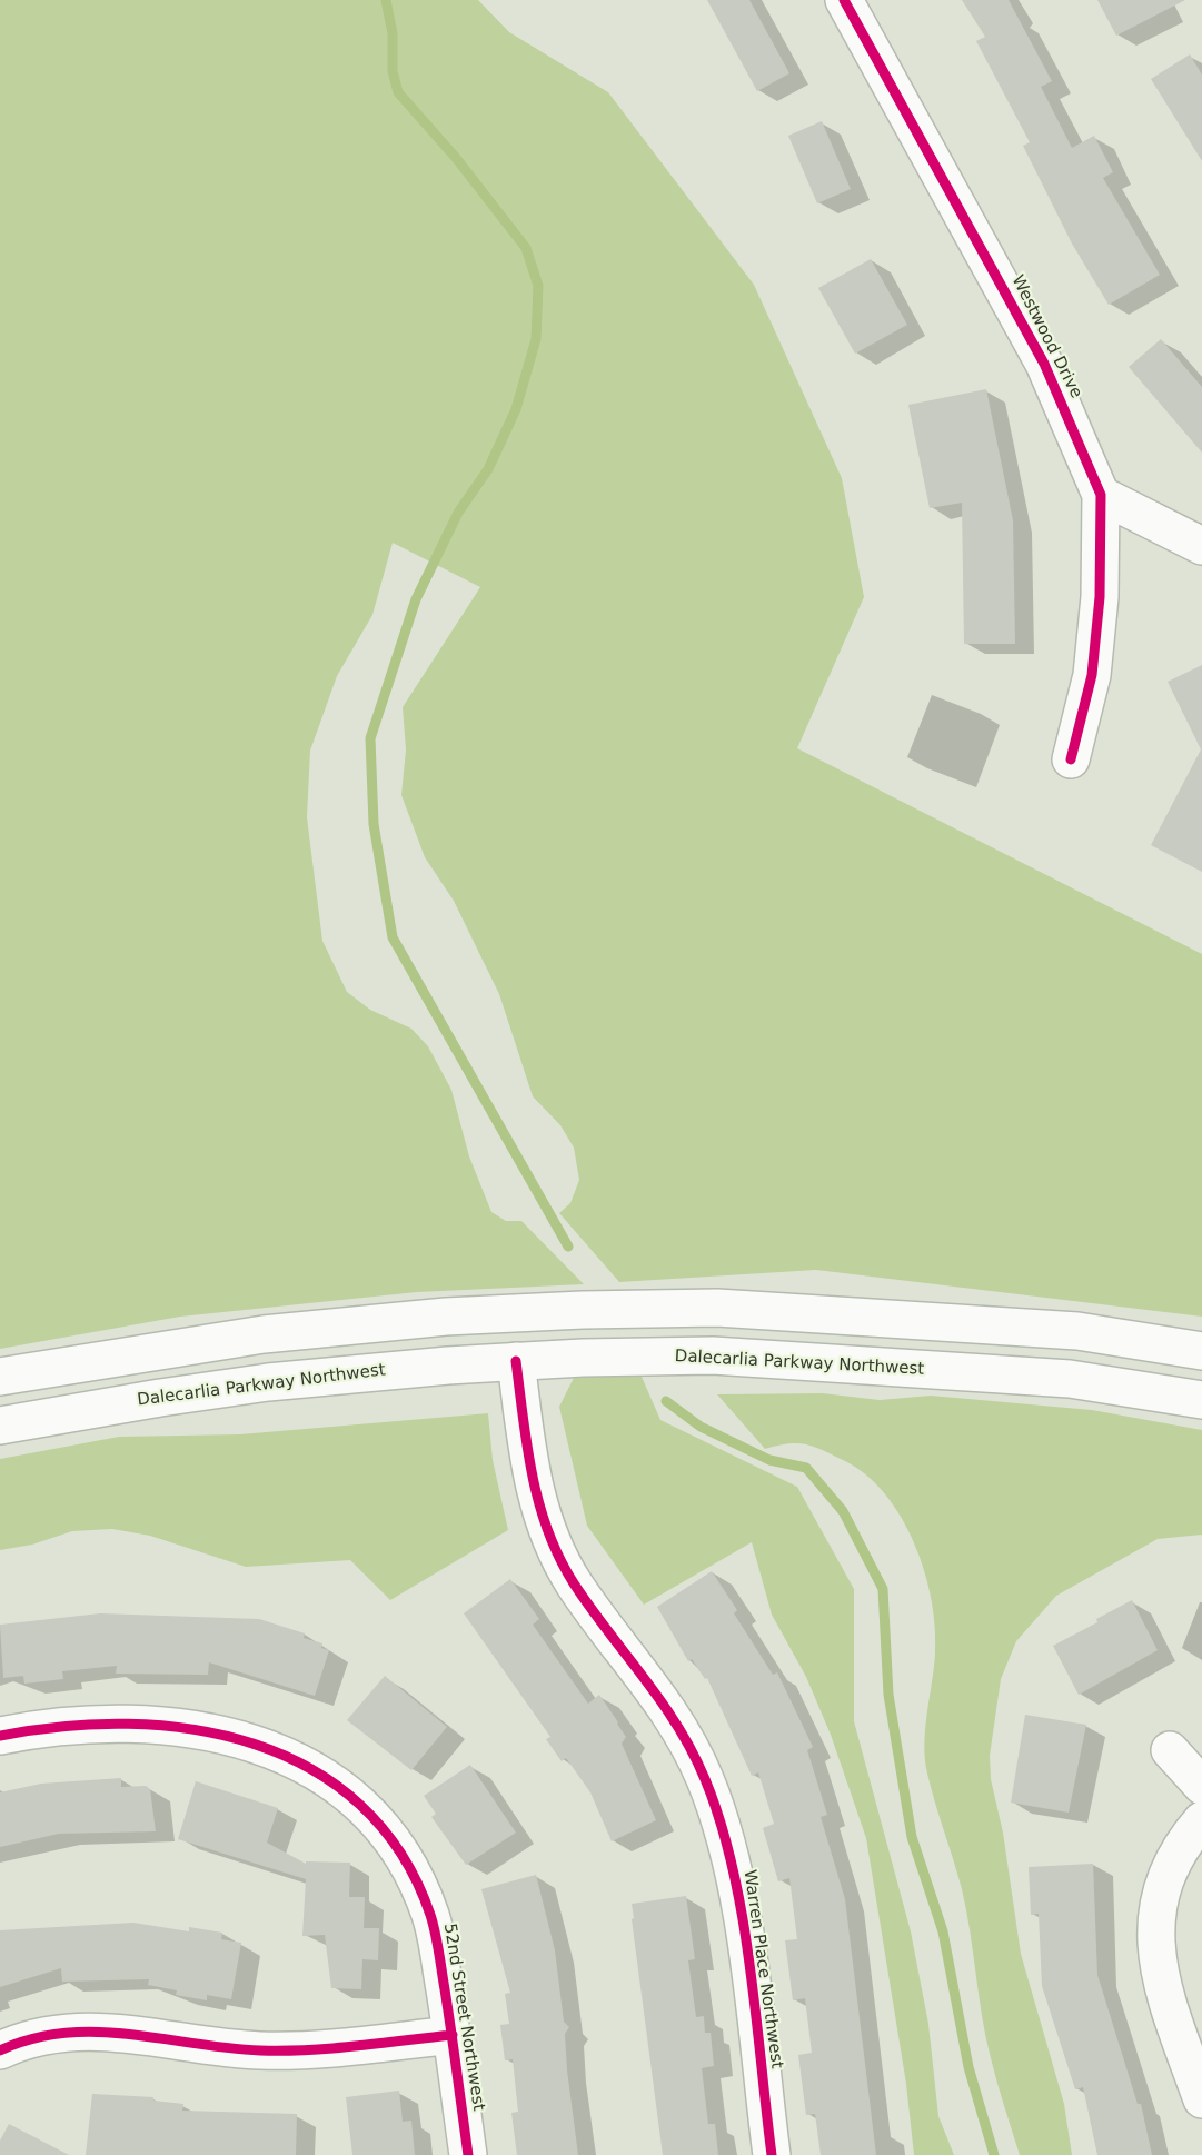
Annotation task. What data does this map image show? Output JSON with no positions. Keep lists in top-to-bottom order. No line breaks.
{"streets":{"street":["Westwood Drive","Dalecarlia Parkway Northwest","Warren Place Northwest","52nd Street Northwest"]},"crossings":[["Dalecarlia Parkway Northwest","Warren Place Northwest"]]}
